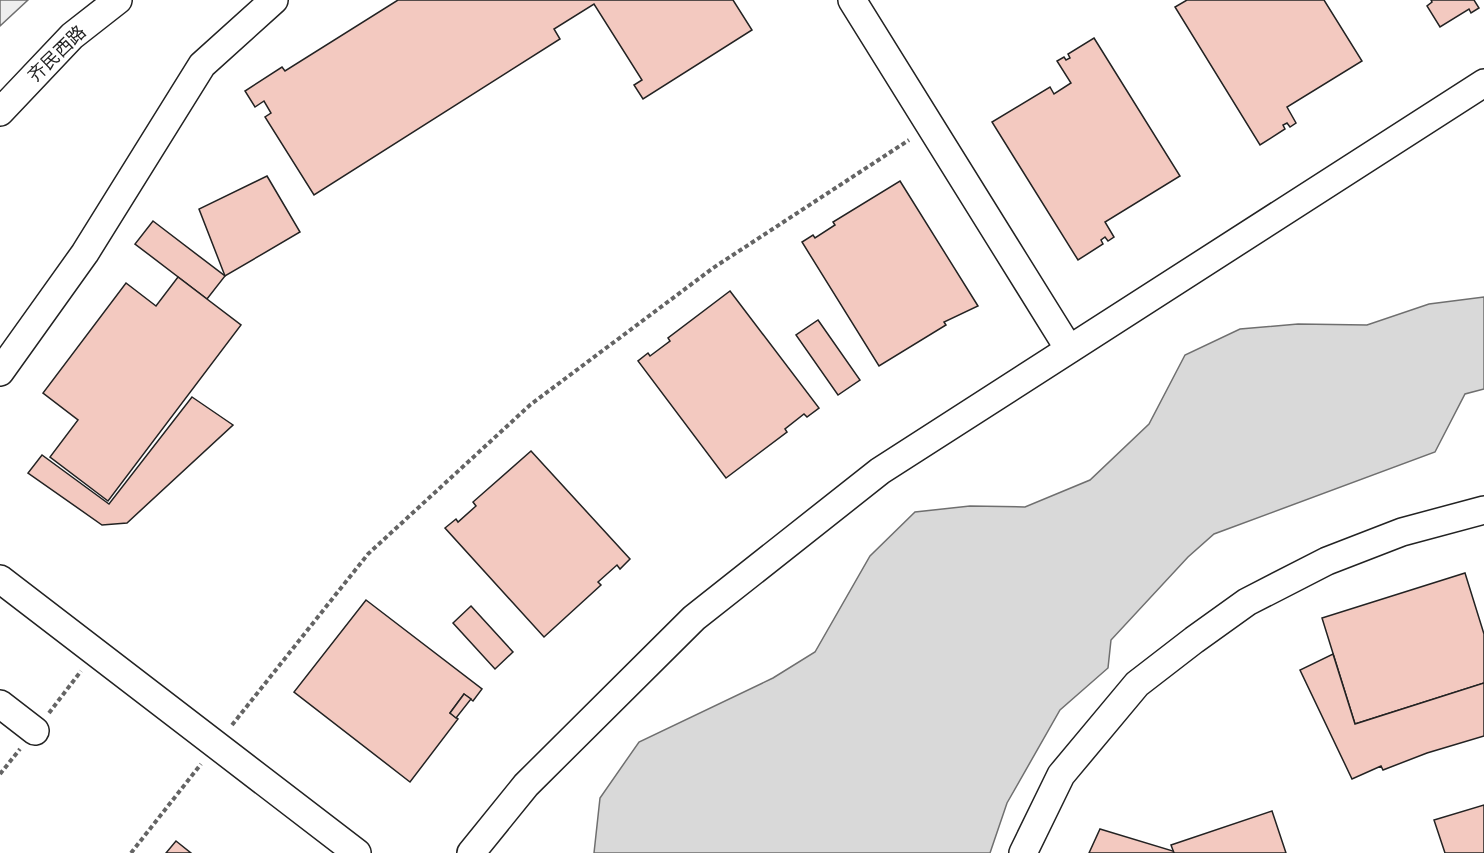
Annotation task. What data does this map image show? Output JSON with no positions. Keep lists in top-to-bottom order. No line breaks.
{"streets":{"street":["齐民西路"]}}
